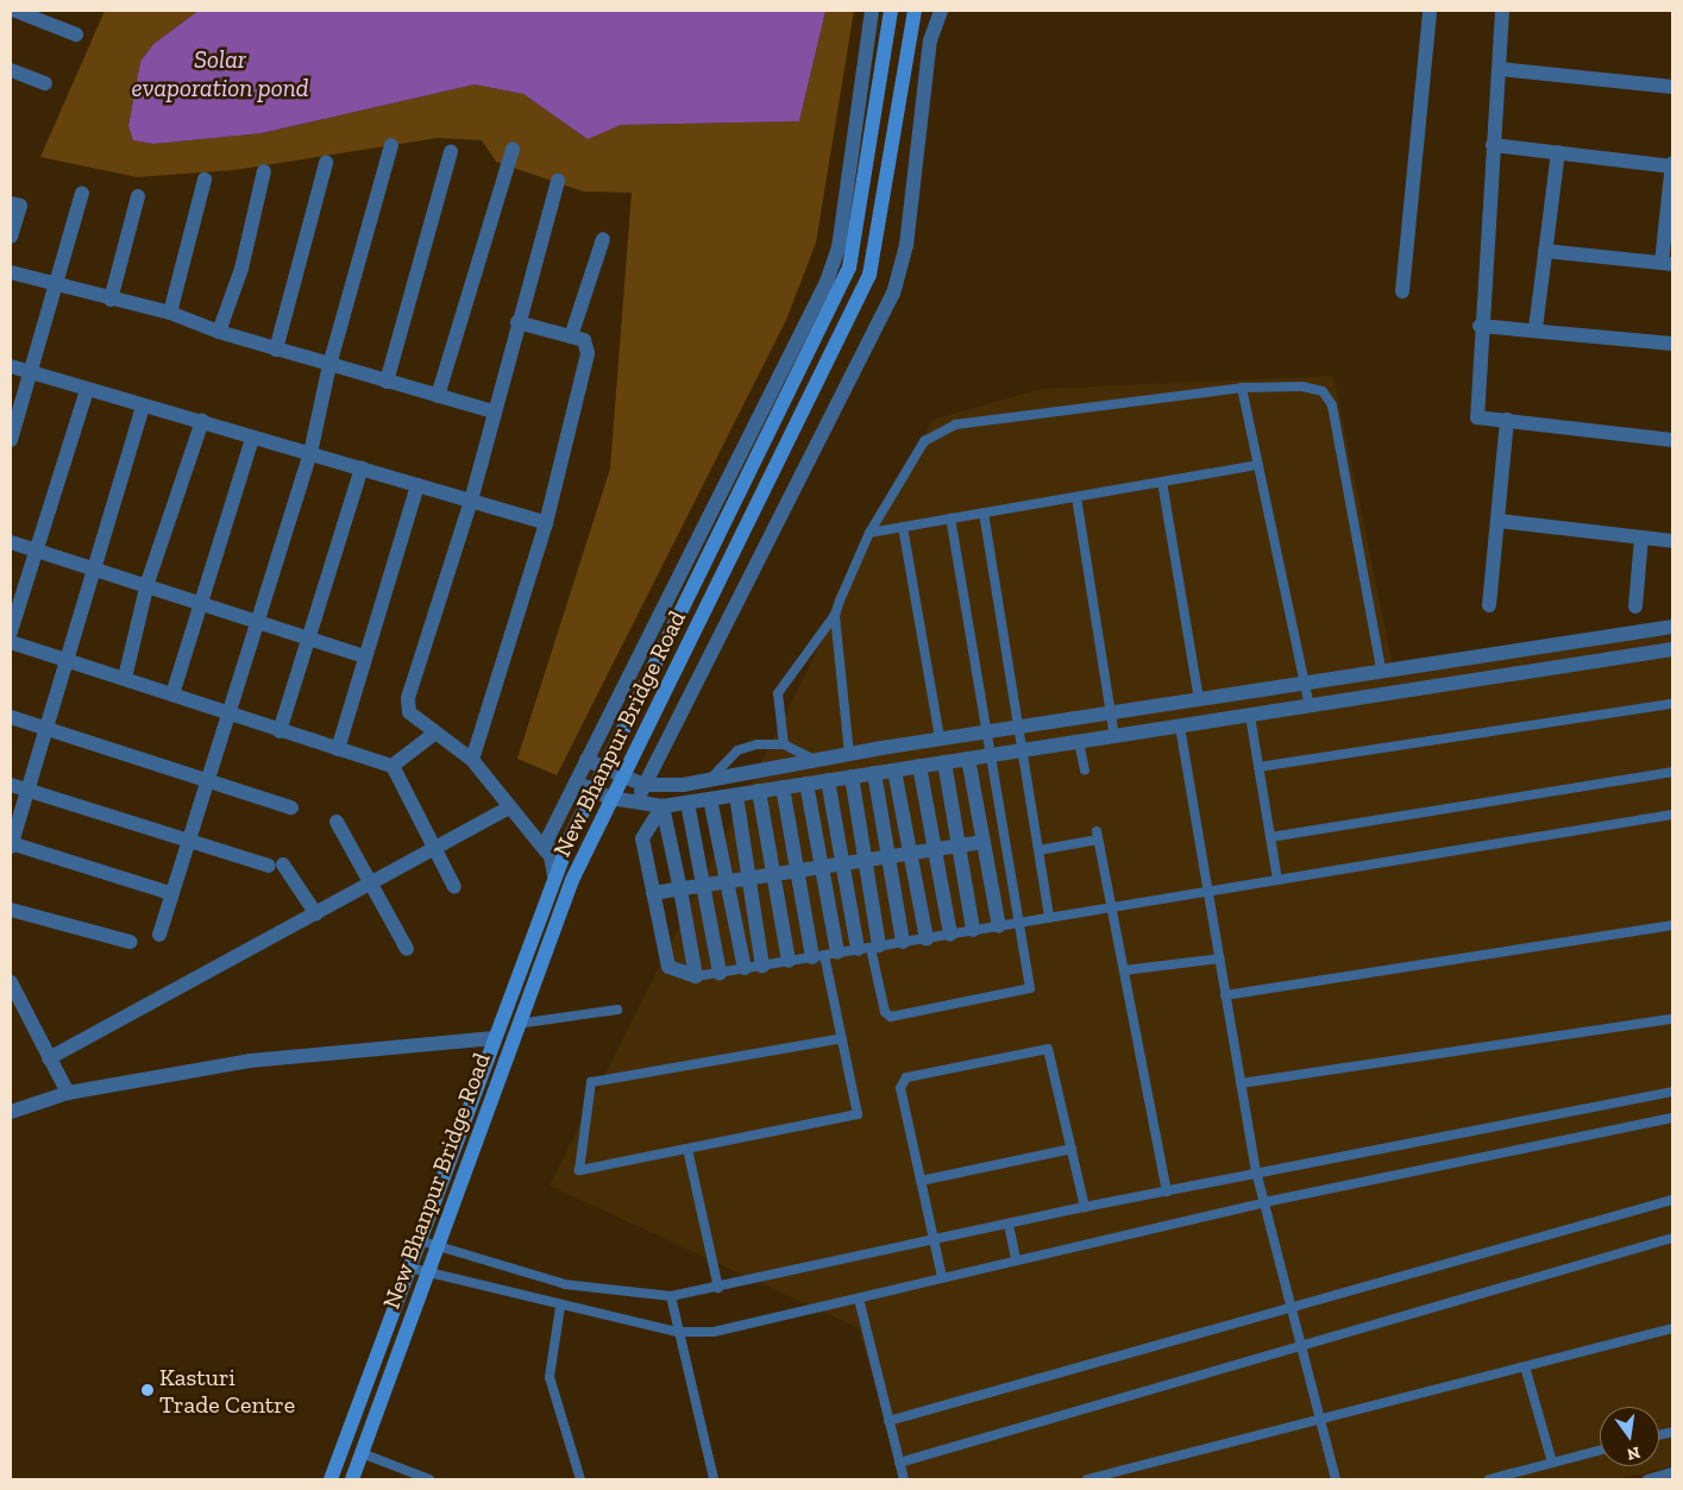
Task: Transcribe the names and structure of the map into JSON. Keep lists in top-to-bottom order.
{
  "streets": {
    "street": ["New Bhanpur Bridge Road"]
  },
  "water": ["Solar evaporation pond"],
  "places": ["Kasturi Trade Centre"],
  "north": "bottom"
}
